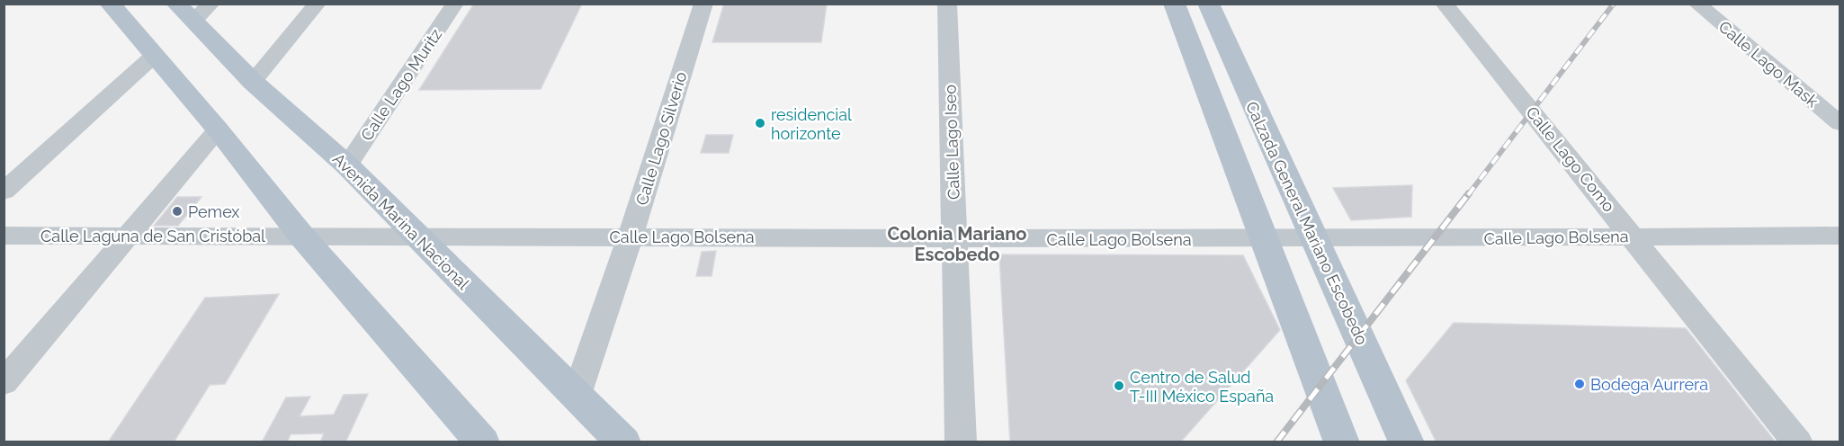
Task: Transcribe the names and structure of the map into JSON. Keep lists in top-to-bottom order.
{
  "streets": {
    "main road": ["Avenida Marina Nacional", "Calzada General Mariano Escobedo"],
    "street": [
      "Calle Lago Mask",
      "Calle Lago Muritz",
      "Calle Lago Silverio",
      "Calle Lago Iseo",
      "Calle Lago Como",
      "Calle Laguna de San Cristóbal",
      "Calle Lago Bolsena"
    ]
  },
  "crossings": [
    ["Calle Lago Muritz", "Avenida Marina Nacional"],
    ["Calle Lago Silverio", "Avenida Marina Nacional"],
    ["Calle Lago Silverio", "Calle Lago Bolsena"],
    ["Calle Lago Iseo", "Calle Lago Bolsena"],
    ["Calle Lago Como", "Calle Lago Bolsena"],
    ["Avenida Marina Nacional", "Calle Lago Bolsena"],
    ["Calzada General Mariano Escobedo", "Calle Lago Bolsena"],
    ["Calle Laguna de San Cristóbal", "Calle Lago Bolsena"]
  ],
  "districts": ["Colonia Mariano Escobedo"],
  "places": [
    "residencial horizonte",
    "Pemex",
    "Bodega Aurrera",
    "Centro de Salud T-III México España"
  ]
}
